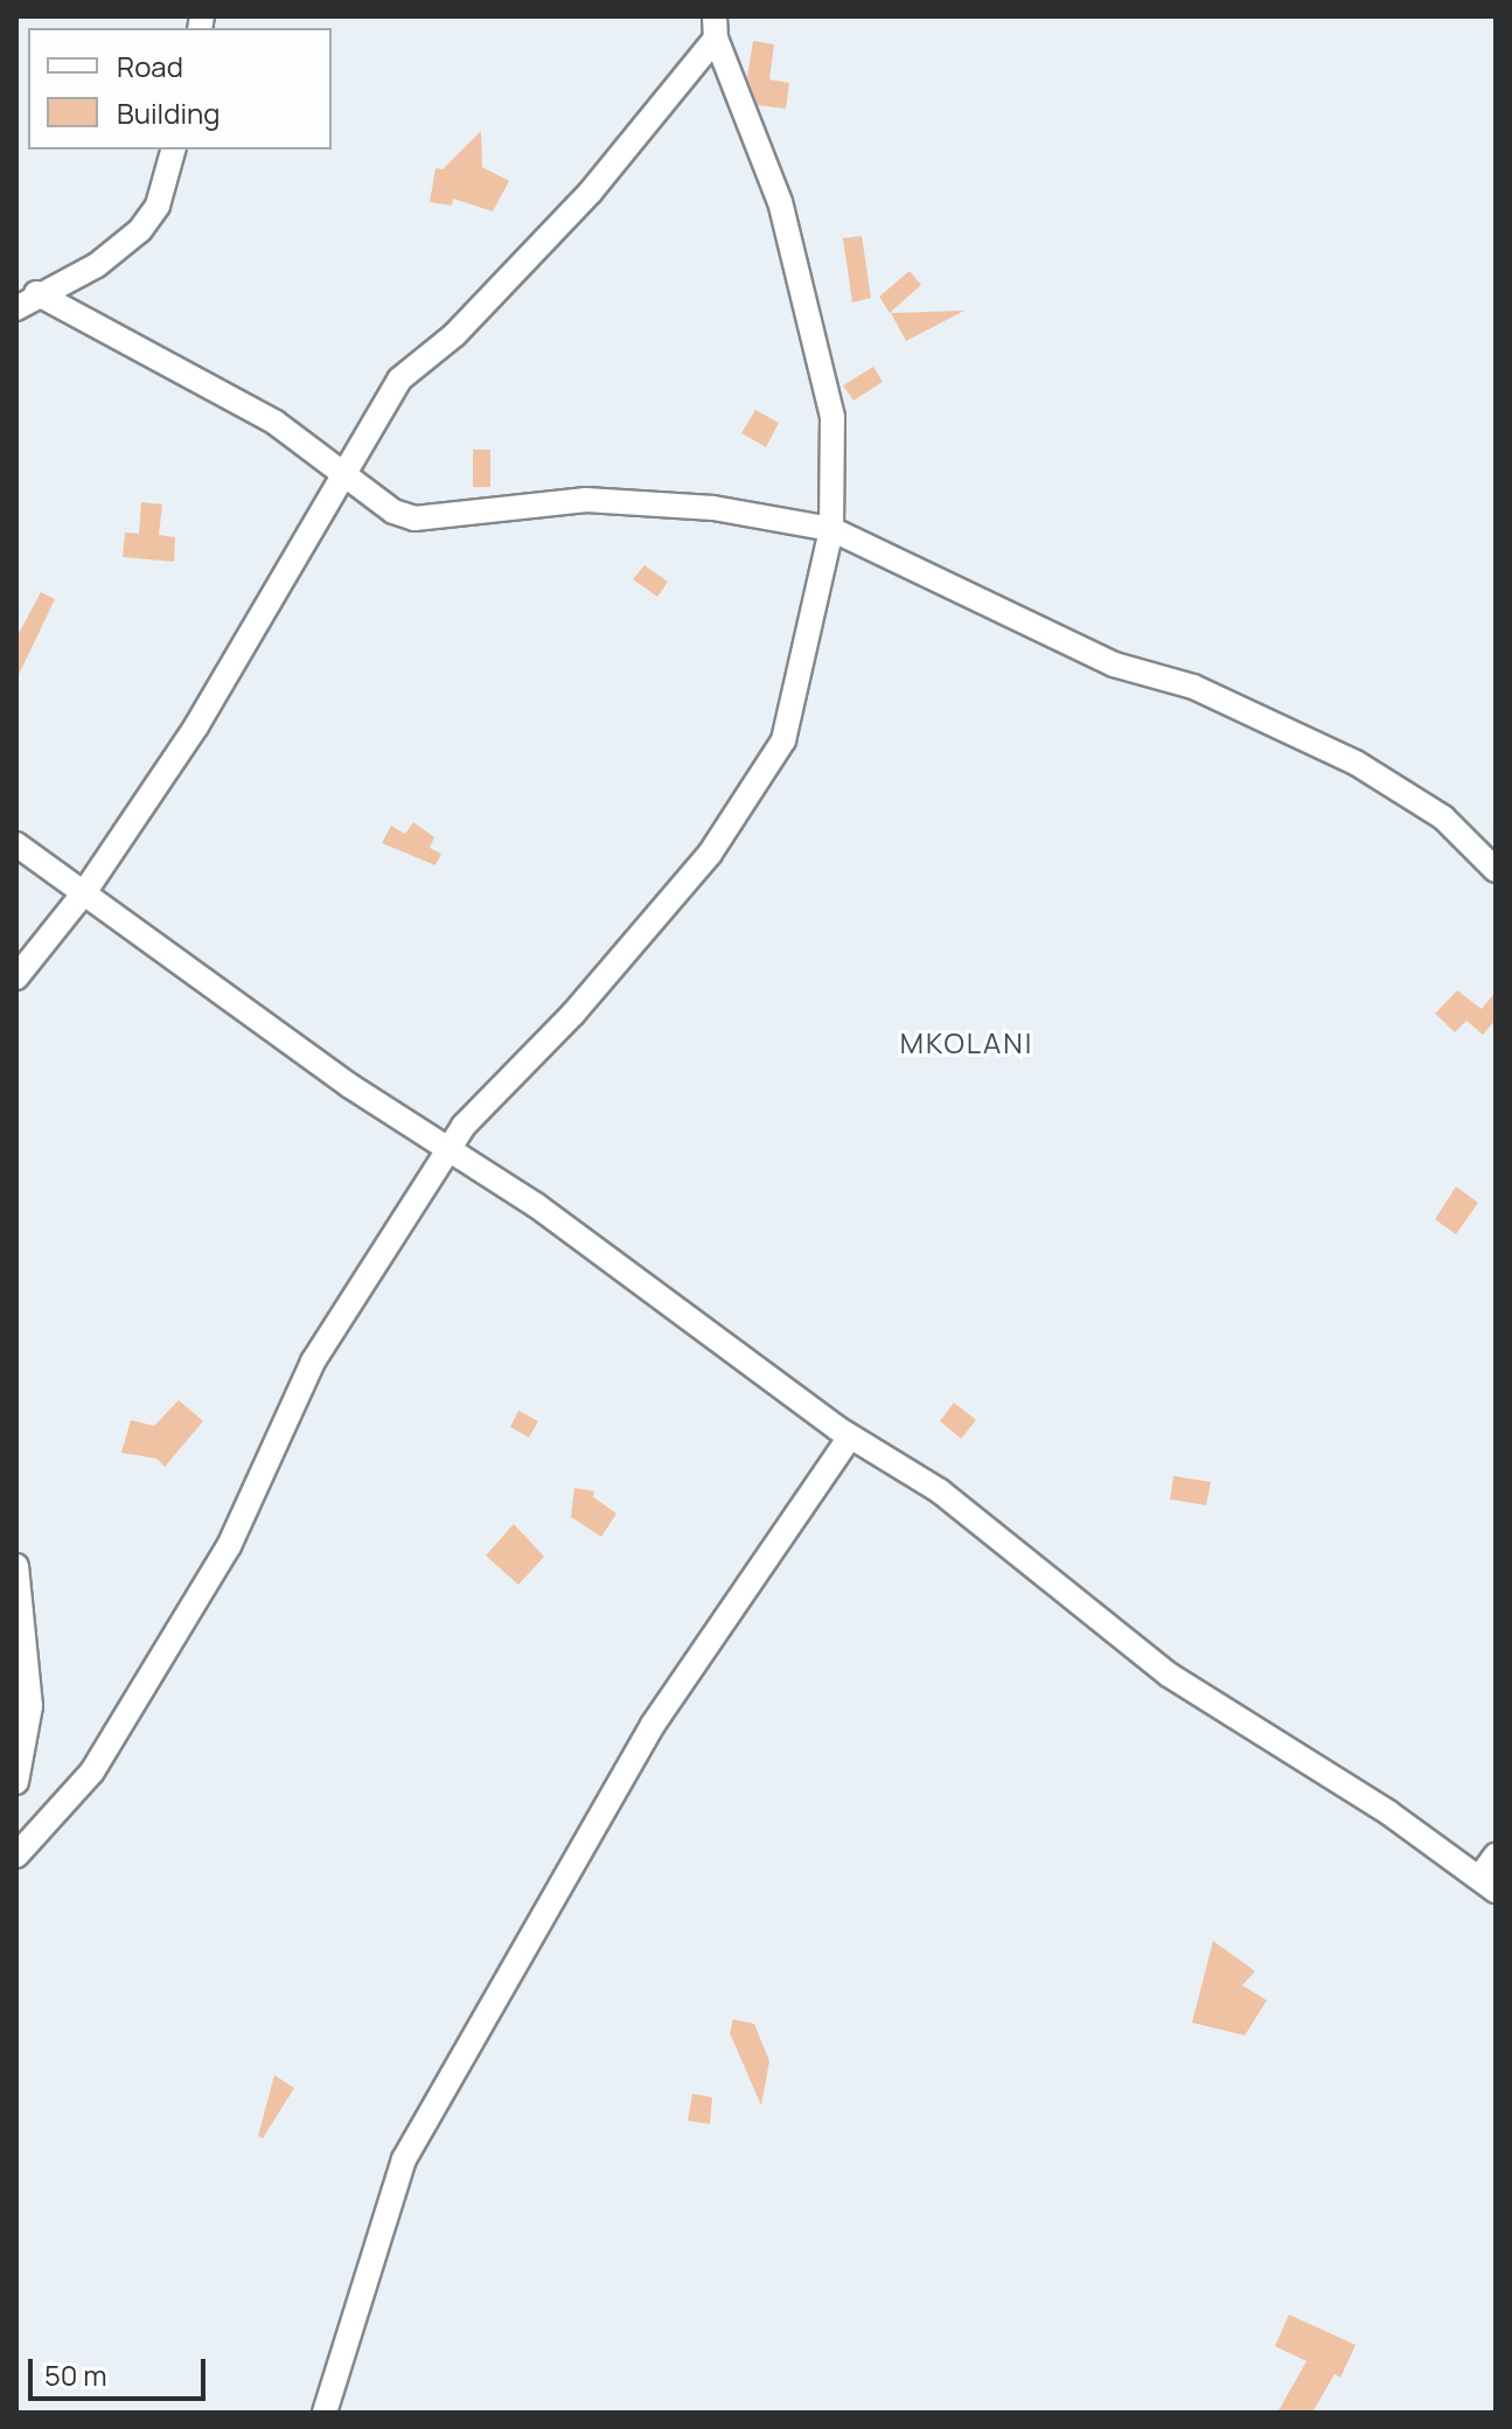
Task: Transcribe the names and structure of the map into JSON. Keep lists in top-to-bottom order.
{
  "districts": ["MKOLANI"],
  "legend": ["Road", "Building"],
  "scale_bar": "50 m"
}
